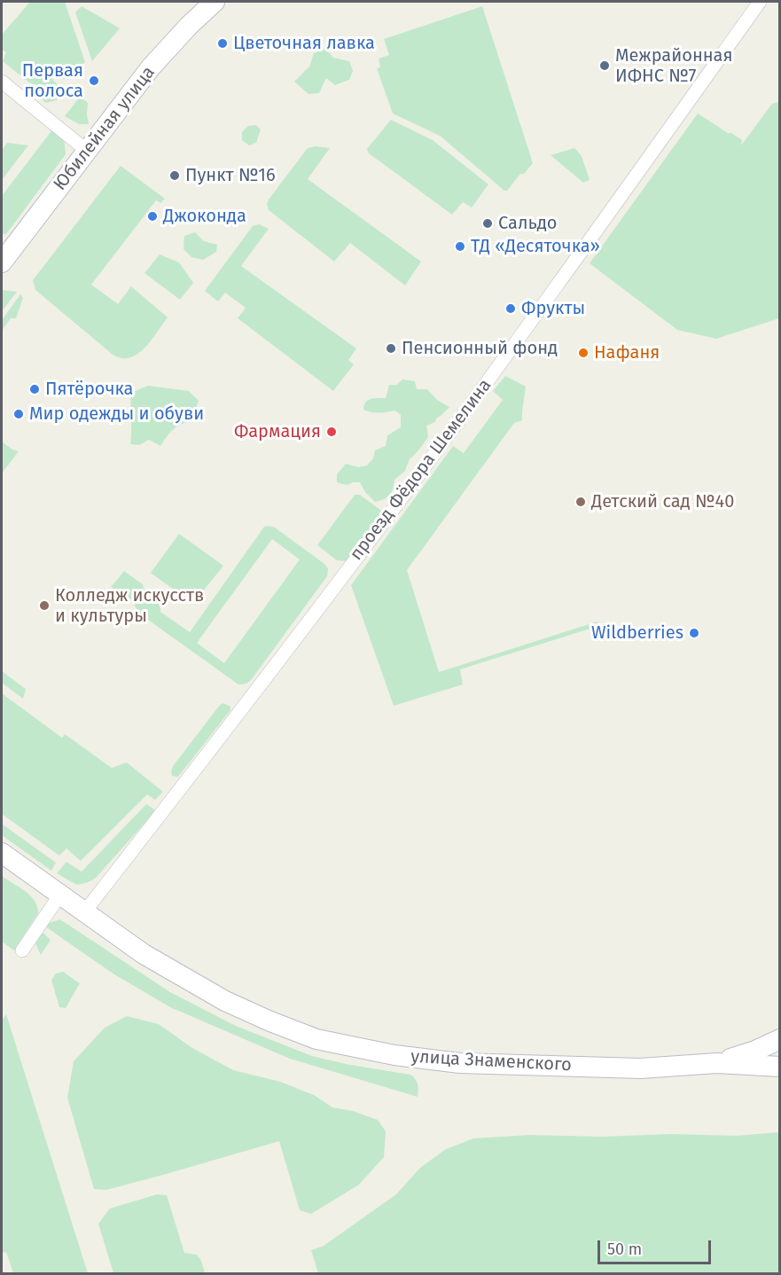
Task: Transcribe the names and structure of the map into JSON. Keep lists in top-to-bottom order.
{
  "streets": {
    "main road": ["Юбилейная улица", "улица Знаменского"],
    "street": ["проезд Фёдора Шемелина"]
  },
  "crossings": [
    ["проезд Фёдора Шемелина", "улица Знаменского"]
  ],
  "places": [
    "Цветочная лавка",
    "Межрайонная ИФНС №7",
    "Первая полоса",
    "Пункт №16",
    "Джоконда",
    "Сальдо",
    "ТД «Десяточка»",
    "Фрукты",
    "Пенсионный фонд",
    "Нафаня",
    "Пятёрочка",
    "Мир одежды и обуви",
    "Фармация",
    "Детский сад №40",
    "Колледж искусств и культуры",
    "Wildberries"
  ],
  "scale_bar": "50 m"
}
